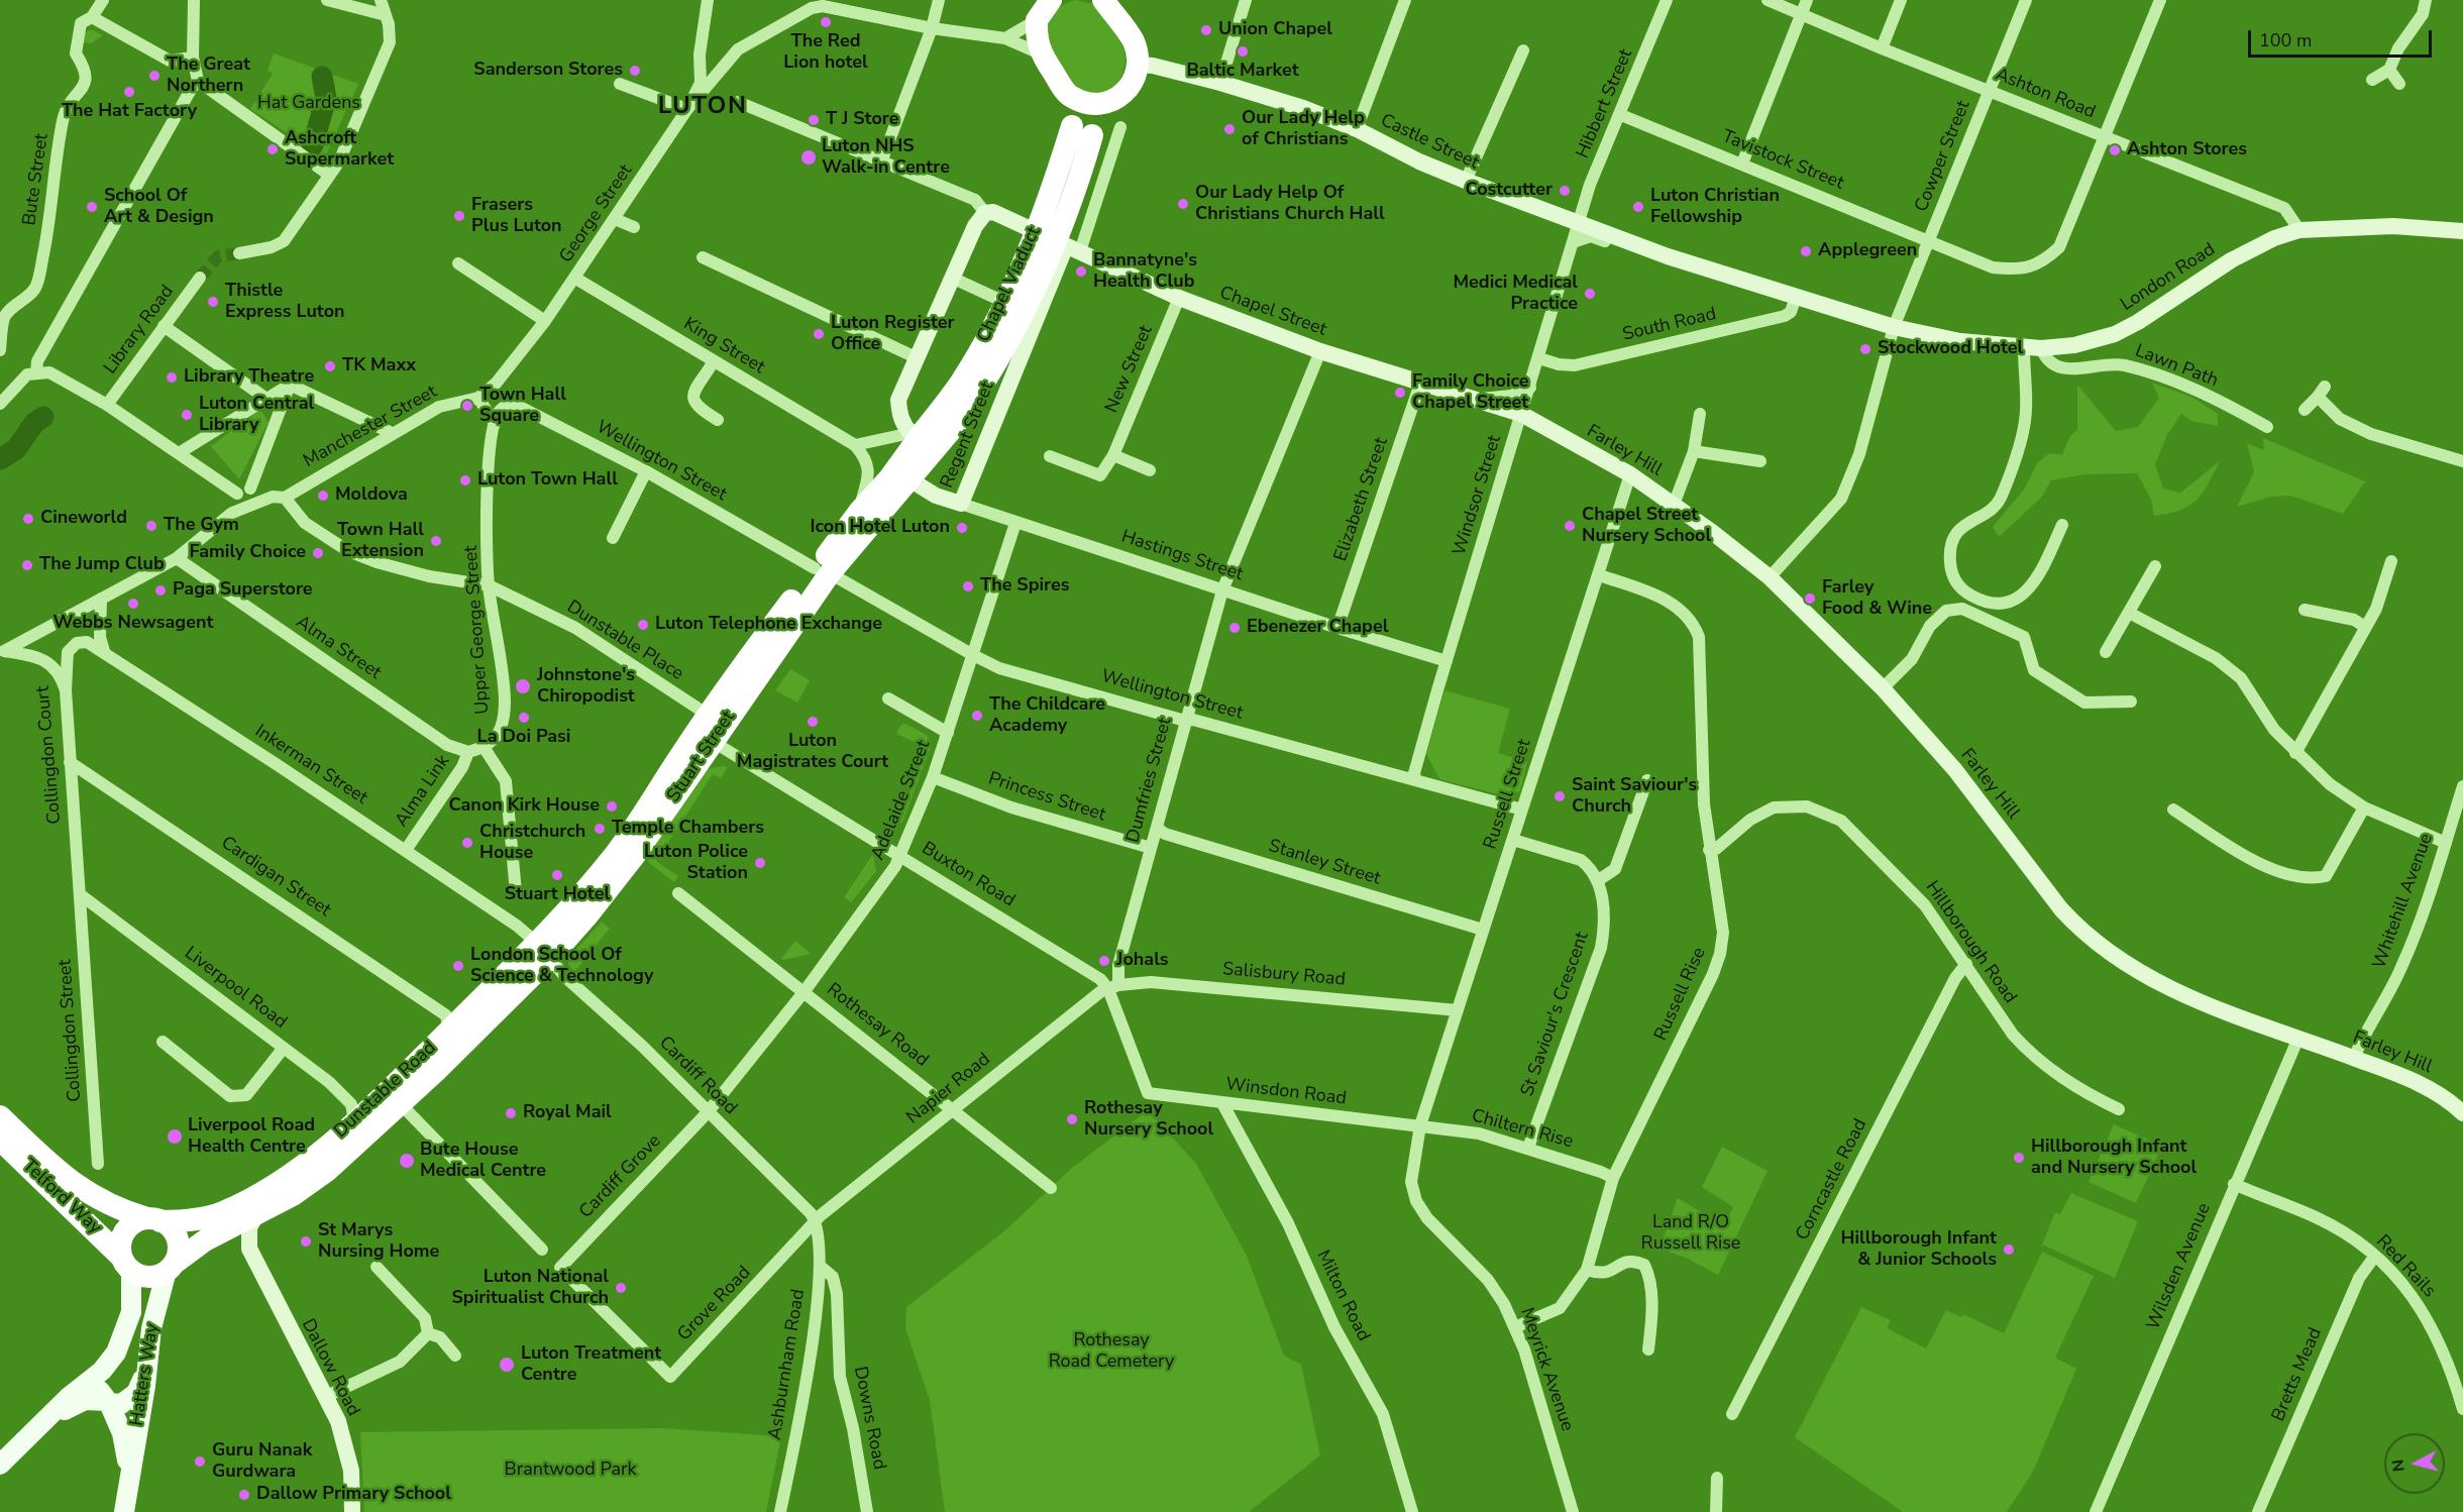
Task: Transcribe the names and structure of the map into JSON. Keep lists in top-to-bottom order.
{
  "streets": {
    "highway": [
      "Chapel Viaduct",
      "Stuart Street",
      "Dunstable Road",
      "Telford Way"
    ],
    "main road": [
      "Castle Street",
      "London Road",
      "Chapel Street",
      "Regent Street",
      "Farley Hill",
      "Hastings Street",
      "Dallow Road",
      "Hatters Way"
    ],
    "street": [
      "Ashton Road",
      "Hibbert Street",
      "Cowper Street",
      "Tavistock Street",
      "Bute Street",
      "George Street",
      "South Road",
      "Library Road",
      "King Street",
      "Lawn Path",
      "New Street",
      "Manchester Street",
      "Wellington Street",
      "Windsor Street",
      "Elizabeth Street",
      "Upper George Street",
      "Dunstable Place",
      "Alma Street",
      "Collingdon Court",
      "Inkerman Street",
      "Dumfries Street",
      "Alma Link",
      "Russell Street",
      "Princess Street",
      "Adelaide Street",
      "Stanley Street",
      "Buxton Road",
      "Cardigan Street",
      "Whitehill Avenue",
      "Hillborough Road",
      "Salisbury Road",
      "Liverpool Road",
      "Russell Rise",
      "St Saviour's Crescent",
      "Rothesay Road",
      "Collingdon Street",
      "Cardiff Road",
      "Napier Road",
      "Winsdon Road",
      "Chiltern Rise",
      "Cardiff Grove",
      "Corncastle Road",
      "Wilsden Avenue",
      "Red Rails",
      "Milton Road",
      "Grove Road",
      "Ashburnham Road",
      "Meyrick Avenue",
      "Bretts Mead",
      "Downs Road"
    ]
  },
  "crossings": [
    ["Ashton Road", "Cowper Street"],
    ["Ashton Road", "Tavistock Street"],
    ["Ashton Road", "London Road"],
    ["Hibbert Street", "Castle Street"],
    ["Hibbert Street", "Tavistock Street"],
    ["Hibbert Street", "Windsor Street"],
    ["Castle Street", "Cowper Street"],
    ["Castle Street", "London Road"],
    ["Castle Street", "South Road"],
    ["Castle Street", "Windsor Street"],
    ["Cowper Street", "Tavistock Street"],
    ["Cowper Street", "London Road"],
    ["Cowper Street", "Farley Hill"],
    ["George Street", "King Street"],
    ["George Street", "Manchester Street"],
    ["London Road", "Lawn Path"],
    ["Chapel Viaduct", "Stuart Street"],
    ["Chapel Street", "New Street"],
    ["Chapel Street", "Regent Street"],
    ["Chapel Street", "Farley Hill"],
    ["Chapel Street", "Windsor Street"],
    ["Chapel Street", "Elizabeth Street"],
    ["Chapel Street", "Dumfries Street"],
    ["South Road", "Windsor Street"],
    ["Manchester Street", "Dunstable Place"],
    ["Manchester Street", "Alma Street"],
    ["Manchester Street", "Collingdon Court"],
    ["Regent Street", "Hastings Street"],
    ["Farley Hill", "Windsor Street"],
    ["Farley Hill", "Russell Street"],
    ["Farley Hill", "Whitehill Avenue"],
    ["Farley Hill", "Wilsden Avenue"],
    ["Wellington Street", "Windsor Street"],
    ["Wellington Street", "Upper George Street"],
    ["Wellington Street", "Stuart Street"],
    ["Wellington Street", "Dumfries Street"],
    ["Wellington Street", "Russell Street"],
    ["Wellington Street", "Adelaide Street"],
    ["Windsor Street", "Hastings Street"],
    ["Elizabeth Street", "Hastings Street"],
    ["Hastings Street", "Stuart Street"],
    ["Hastings Street", "Dumfries Street"],
    ["Hastings Street", "Adelaide Street"],
    ["Upper George Street", "Dunstable Place"],
    ["Dunstable Place", "Stuart Street"],
    ["Alma Street", "Alma Link"],
    ["Collingdon Court", "Cardigan Street"],
    ["Collingdon Court", "Liverpool Road"],
    ["Collingdon Court", "Collingdon Street"],
    ["Stuart Street", "Inkerman Street"],
    ["Stuart Street", "Buxton Road"],
    ["Stuart Street", "Cardigan Street"],
    ["Stuart Street", "Cardiff Road"],
    ["Stuart Street", "Dunstable Road"],
    ["Inkerman Street", "Alma Link"],
    ["Inkerman Street", "Cardiff Road"],
    ["Dumfries Street", "Princess Street"],
    ["Dumfries Street", "Stanley Street"],
    ["Dumfries Street", "Buxton Road"],
    ["Dumfries Street", "Salisbury Road"],
    ["Dumfries Street", "Napier Road"],
    ["Dumfries Street", "Winsdon Road"],
    ["Russell Street", "Stanley Street"],
    ["Russell Street", "Salisbury Road"],
    ["Russell Street", "Russell Rise"],
    ["Russell Street", "St Saviour's Crescent"],
    ["Russell Street", "Winsdon Road"],
    ["Russell Street", "Chiltern Rise"],
    ["Russell Street", "Meyrick Avenue"],
    ["Princess Street", "Adelaide Street"],
    ["Adelaide Street", "Buxton Road"],
    ["Adelaide Street", "Rothesay Road"],
    ["Adelaide Street", "Cardiff Road"],
    ["Adelaide Street", "Cardiff Grove"],
    ["Buxton Road", "Salisbury Road"],
    ["Buxton Road", "Napier Road"],
    ["Buxton Road", "Winsdon Road"],
    ["Cardigan Street", "Dunstable Road"],
    ["Hillborough Road", "Russell Rise"],
    ["Hillborough Road", "Corncastle Road"],
    ["Salisbury Road", "Napier Road"],
    ["Salisbury Road", "Winsdon Road"],
    ["Liverpool Road", "Collingdon Street"],
    ["Liverpool Road", "Dunstable Road"],
    ["Russell Rise", "Chiltern Rise"],
    ["Russell Rise", "Meyrick Avenue"],
    ["St Saviour's Crescent", "Chiltern Rise"],
    ["Rothesay Road", "Napier Road"],
    ["Cardiff Road", "Napier Road"],
    ["Cardiff Road", "Cardiff Grove"],
    ["Cardiff Road", "Grove Road"],
    ["Cardiff Road", "Ashburnham Road"],
    ["Napier Road", "Winsdon Road"],
    ["Napier Road", "Grove Road"],
    ["Napier Road", "Ashburnham Road"],
    ["Dunstable Road", "Telford Way"],
    ["Dunstable Road", "Hatters Way"],
    ["Winsdon Road", "Chiltern Rise"],
    ["Winsdon Road", "Milton Road"],
    ["Winsdon Road", "Meyrick Avenue"],
    ["Chiltern Rise", "Meyrick Avenue"],
    ["Cardiff Grove", "Grove Road"],
    ["Telford Way", "Hatters Way"],
    ["Wilsden Avenue", "Red Rails"],
    ["Red Rails", "Bretts Mead"],
    ["Grove Road", "Ashburnham Road"],
    ["Ashburnham Road", "Downs Road"]
  ],
  "districts": ["LUTON"],
  "parks": [
    "Hat Gardens",
    "Land R/O Russell Rise",
    "Rothesay Road Cemetery",
    "Brantwood Park"
  ],
  "places": [
    "The Red Lion hotel",
    "Union Chapel",
    "Baltic Market",
    "Sanderson Stores",
    "The Great Northern",
    "The Hat Factory",
    "T J Store",
    "Our Lady Help of Christians",
    "Ashcroft Supermarket",
    "Ashton Stores",
    "Luton NHS Walk-in Centre",
    "Costcutter",
    "Our Lady Help Of Christians Church Hall",
    "School Of Art & Design",
    "Luton Christian Fellowship",
    "Frasers Plus Luton",
    "Applegreen",
    "Bannatyne's Health Club",
    "Medici Medical Practice",
    "Thistle Express Luton",
    "Luton Register Office",
    "Stockwood Hotel",
    "TK Maxx",
    "Library Theatre",
    "Family Choice Chapel Street",
    "Town Hall Square",
    "Luton Central Library",
    "Luton Town Hall",
    "Moldova",
    "Cineworld",
    "The Gym",
    "Chapel Street Nursery School",
    "Icon Hotel Luton",
    "Town Hall Extension",
    "Family Choice",
    "The Jump Club",
    "The Spires",
    "Paga Superstore",
    "Farley Food & Wine",
    "Webbs Newsagent",
    "Luton Telephone Exchange",
    "Ebenezer Chapel",
    "Johnstone's Chiropodist",
    "The Childcare Academy",
    "La Doi Pasi",
    "Luton Magistrates Court",
    "Saint Saviour's Church",
    "Canon Kirk House",
    "Temple Chambers",
    "Christchurch House",
    "Luton Police Station",
    "Stuart Hotel",
    "Johals",
    "London School Of Science & Technology",
    "Royal Mail",
    "Rothesay Nursery School",
    "Liverpool Road Health Centre",
    "Hillborough Infant and Nursery School",
    "Bute House Medical Centre",
    "St Marys Nursing Home",
    "Hillborough Infant & Junior Schools",
    "Luton National Spiritualist Church",
    "Luton Treatment Centre",
    "Guru Nanak Gurdwara",
    "Dallow Primary School"
  ],
  "scale_bar": "100 m",
  "north": "left"
}
